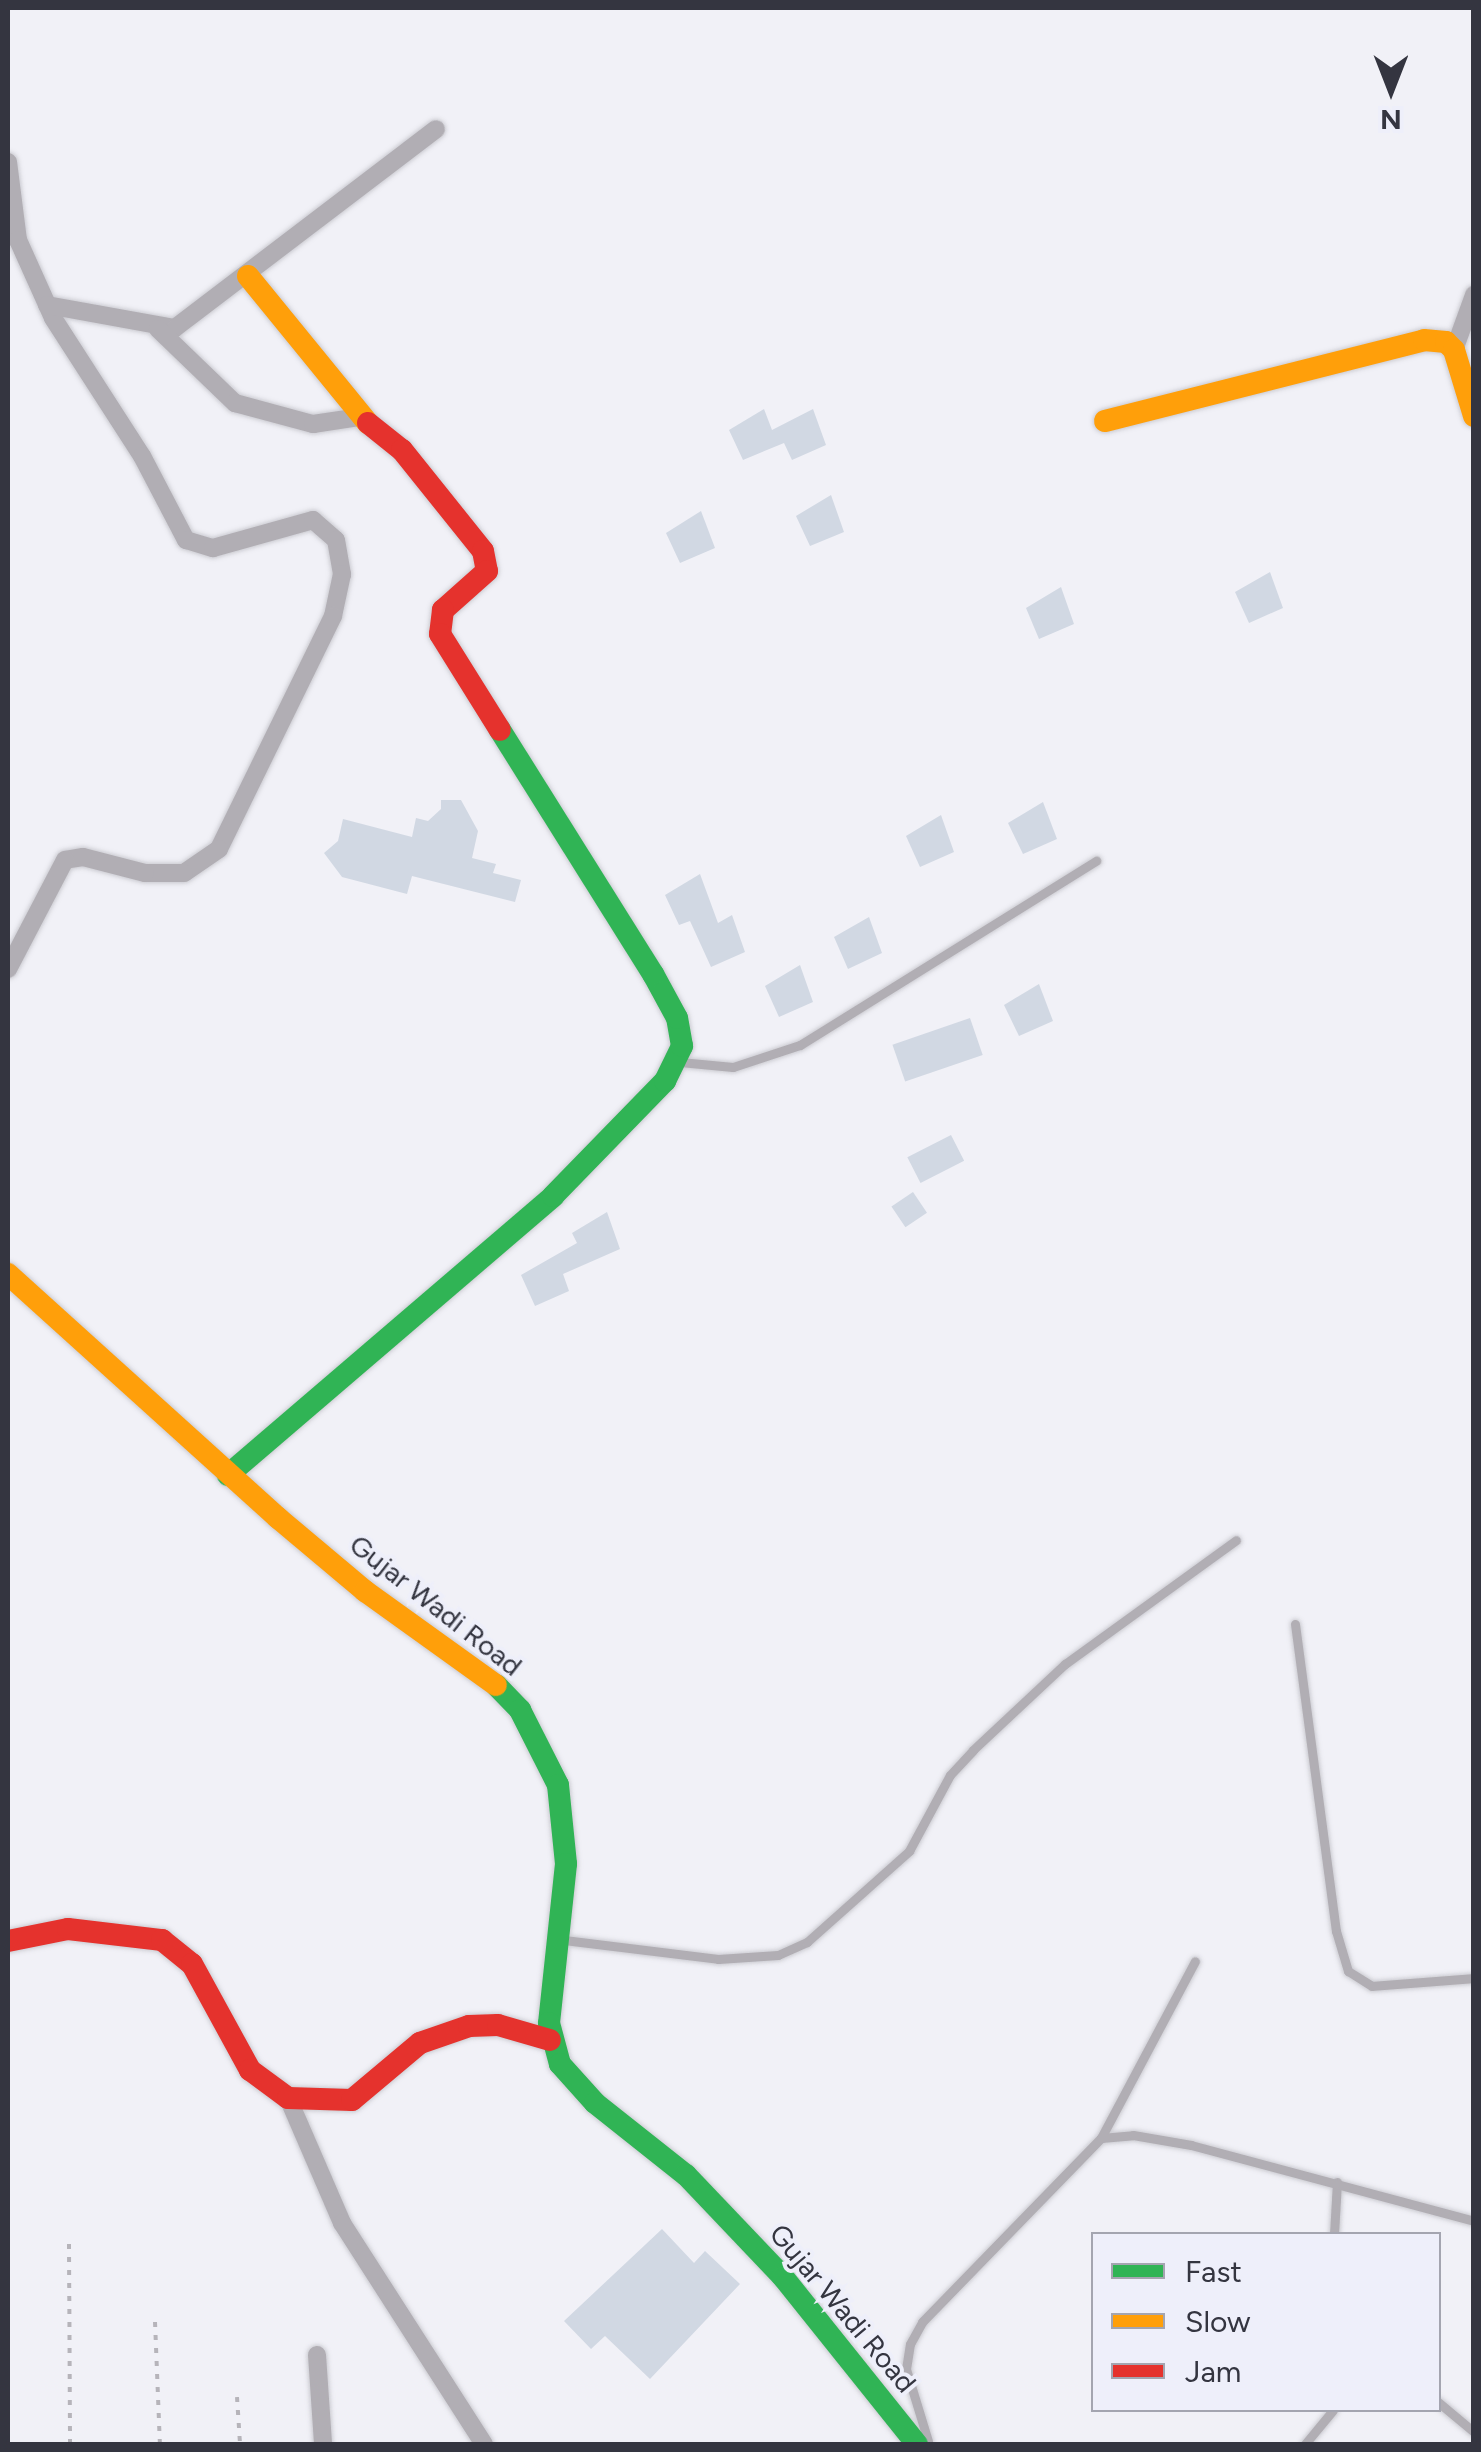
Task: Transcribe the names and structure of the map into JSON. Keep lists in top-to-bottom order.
{
  "streets": {
    "street": ["Gujar Wadi Road"]
  },
  "legend": ["Fast", "Slow", "Jam"],
  "north": "bottom"
}
